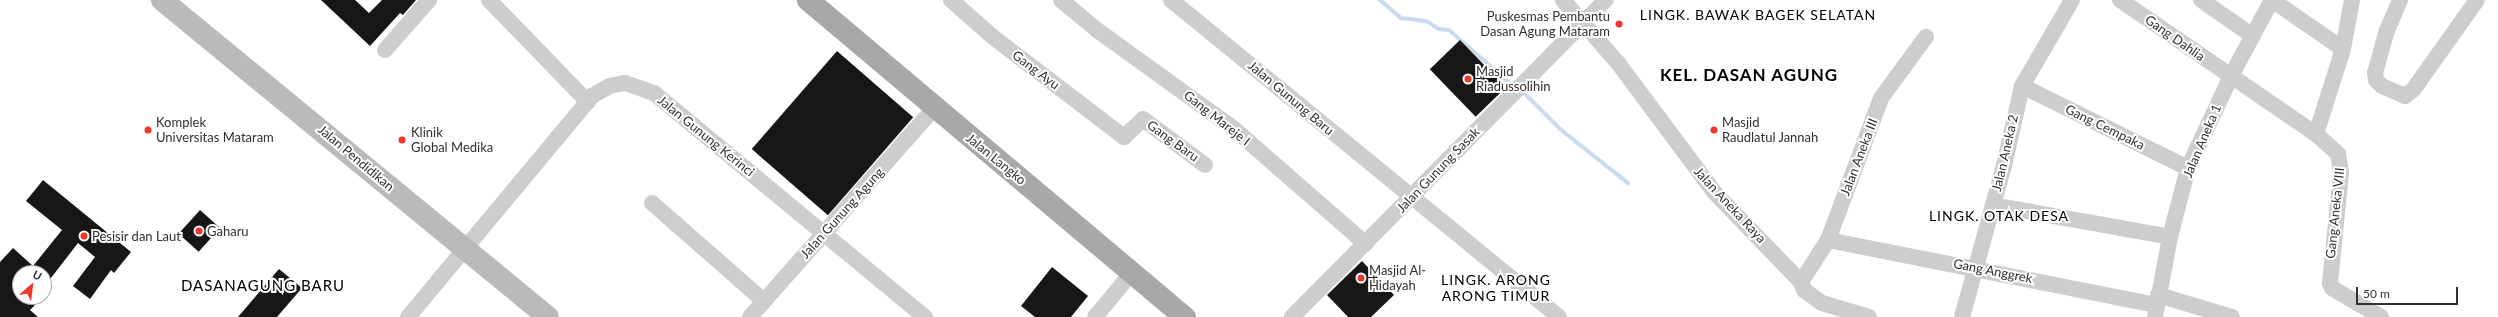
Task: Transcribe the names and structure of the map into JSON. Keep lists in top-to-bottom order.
{
  "streets": {
    "main road": ["Jalan Pendidikan", "Jalan Langko"],
    "street": [
      "Gang Dahlia",
      "Gang Ayu",
      "Jalan Gunung Baru",
      "Gang Mareje I",
      "Gang Cempaka",
      "Jalan Gunung Kerinci",
      "Gang Baru",
      "Jalan Aneka 1",
      "Jalan Aneka 2",
      "Jalan Aneka III",
      "Jalan Gunung Sasak",
      "Jalan Aneka Raya",
      "Jalan Gunung Agung",
      "Gang Aneka VIII",
      "Gang Anggrek"
    ]
  },
  "crossings": [
    ["Gang Dahlia", "Jalan Aneka 1"],
    ["Gang Dahlia", "Gang Aneka VIII"],
    ["Gang Ayu", "Gang Baru"],
    ["Jalan Gunung Baru", "Jalan Gunung Sasak"],
    ["Gang Mareje I", "Jalan Gunung Sasak"],
    ["Gang Cempaka", "Jalan Aneka 1"],
    ["Gang Cempaka", "Jalan Aneka 2"],
    ["Jalan Gunung Kerinci", "Jalan Pendidikan"],
    ["Jalan Gunung Kerinci", "Jalan Gunung Agung"],
    ["Jalan Aneka 1", "Gang Anggrek"],
    ["Jalan Aneka 2", "Gang Anggrek"],
    ["Jalan Aneka III", "Jalan Aneka Raya"],
    ["Jalan Aneka III", "Gang Anggrek"],
    ["Jalan Langko", "Jalan Gunung Agung"],
    ["Jalan Gunung Sasak", "Jalan Aneka Raya"]
  ],
  "districts": [
    "LINGK. BAWAK BAGEK SELATAN",
    "KEL. DASAN AGUNG",
    "LINGK. OTAK DESA",
    "LINGK. ARONG ARONG TIMUR",
    "DASANAGUNG BARU"
  ],
  "places": [
    "Puskesmas Pembantu Dasan Agung Mataram",
    "Masjid Riadussolihin",
    "Komplek Universitas Mataram",
    "Masjid Raudlatul Jannah",
    "Klinik Global Medika",
    "Gaharu",
    "Pesisir dan Laut",
    "Masjid Al- Hidayah"
  ],
  "scale_bar": "50 m",
  "north": "top right"
}
